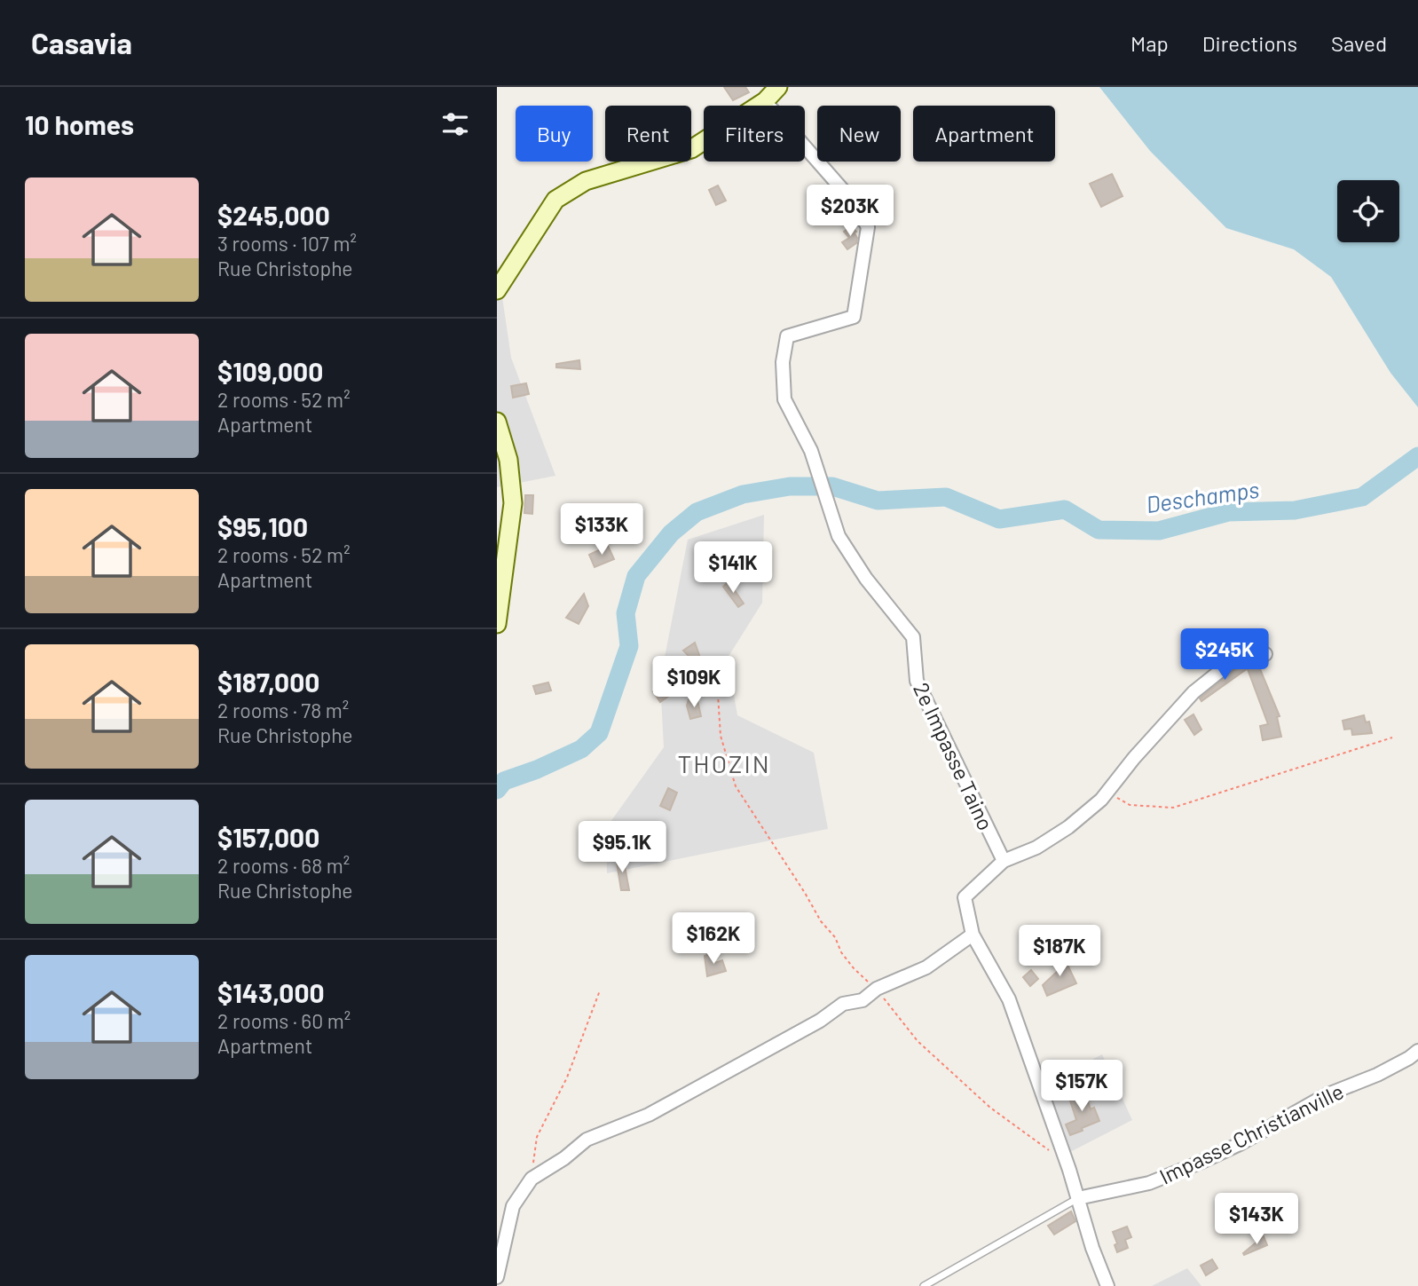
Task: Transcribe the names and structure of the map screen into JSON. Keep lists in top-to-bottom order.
{
  "streets": {
    "street": ["2e Impasse Taino", "Impasse Christianville"]
  },
  "districts": ["THOZIN"],
  "water": ["Deschamps"],
  "page": {
    "header": "Casavia",
    "nav": ["Map", "Directions", "Saved"],
    "heading": "10 homes",
    "chip": [
      "Buy",
      "Rent",
      "Filters",
      "New",
      "Apartment"
    ],
    "list": [
      {
        "name": "$245,000",
        "note": "3 rooms · 107 m² · Rue Christophe"
      },
      {
        "name": "$109,000",
        "note": "2 rooms · 52 m² · Apartment"
      },
      {
        "name": "$95,100",
        "note": "2 rooms · 52 m² · Apartment"
      },
      {
        "name": "$187,000",
        "note": "2 rooms · 78 m² · Rue Christophe"
      },
      {
        "name": "$157,000",
        "note": "2 rooms · 68 m² · Rue Christophe"
      },
      {
        "name": "$143,000",
        "note": "2 rooms · 60 m² · Apartment"
      }
    ],
    "price": [
      "$203K",
      "$133K",
      "$141K",
      "$245K",
      "$109K",
      "$95.1K",
      "$162K",
      "$187K",
      "$157K",
      "$143K"
    ]
  }
}
